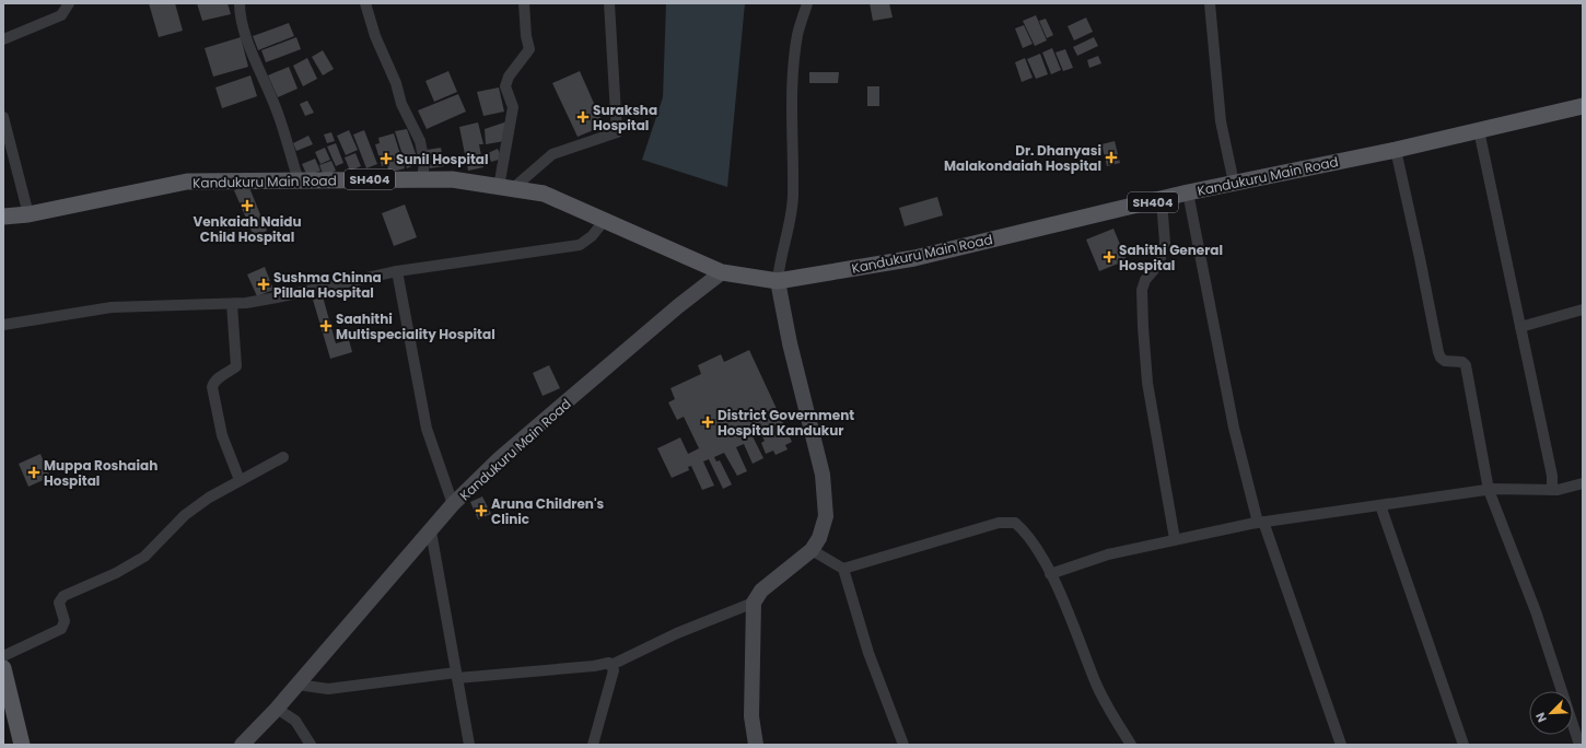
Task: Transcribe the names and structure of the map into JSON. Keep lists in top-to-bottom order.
{
  "streets": {
    "main road": ["Kandukuru Main Road", "SH404"]
  },
  "places": {
    "health": [
      "Suraksha Hospital",
      "Dr. Dhanyasi Malakondaiah Hospital",
      "Sunil Hospital",
      "Venkaiah Naidu Child Hospital",
      "Sahithi General Hospital",
      "Sushma Chinna Pillala Hospital",
      "Saahithi Multispeciality Hospital",
      "District Government Hospital Kandukur",
      "Muppa Roshaiah Hospital",
      "Aruna Children's Clinic"
    ]
  },
  "north": "bottom left"
}
